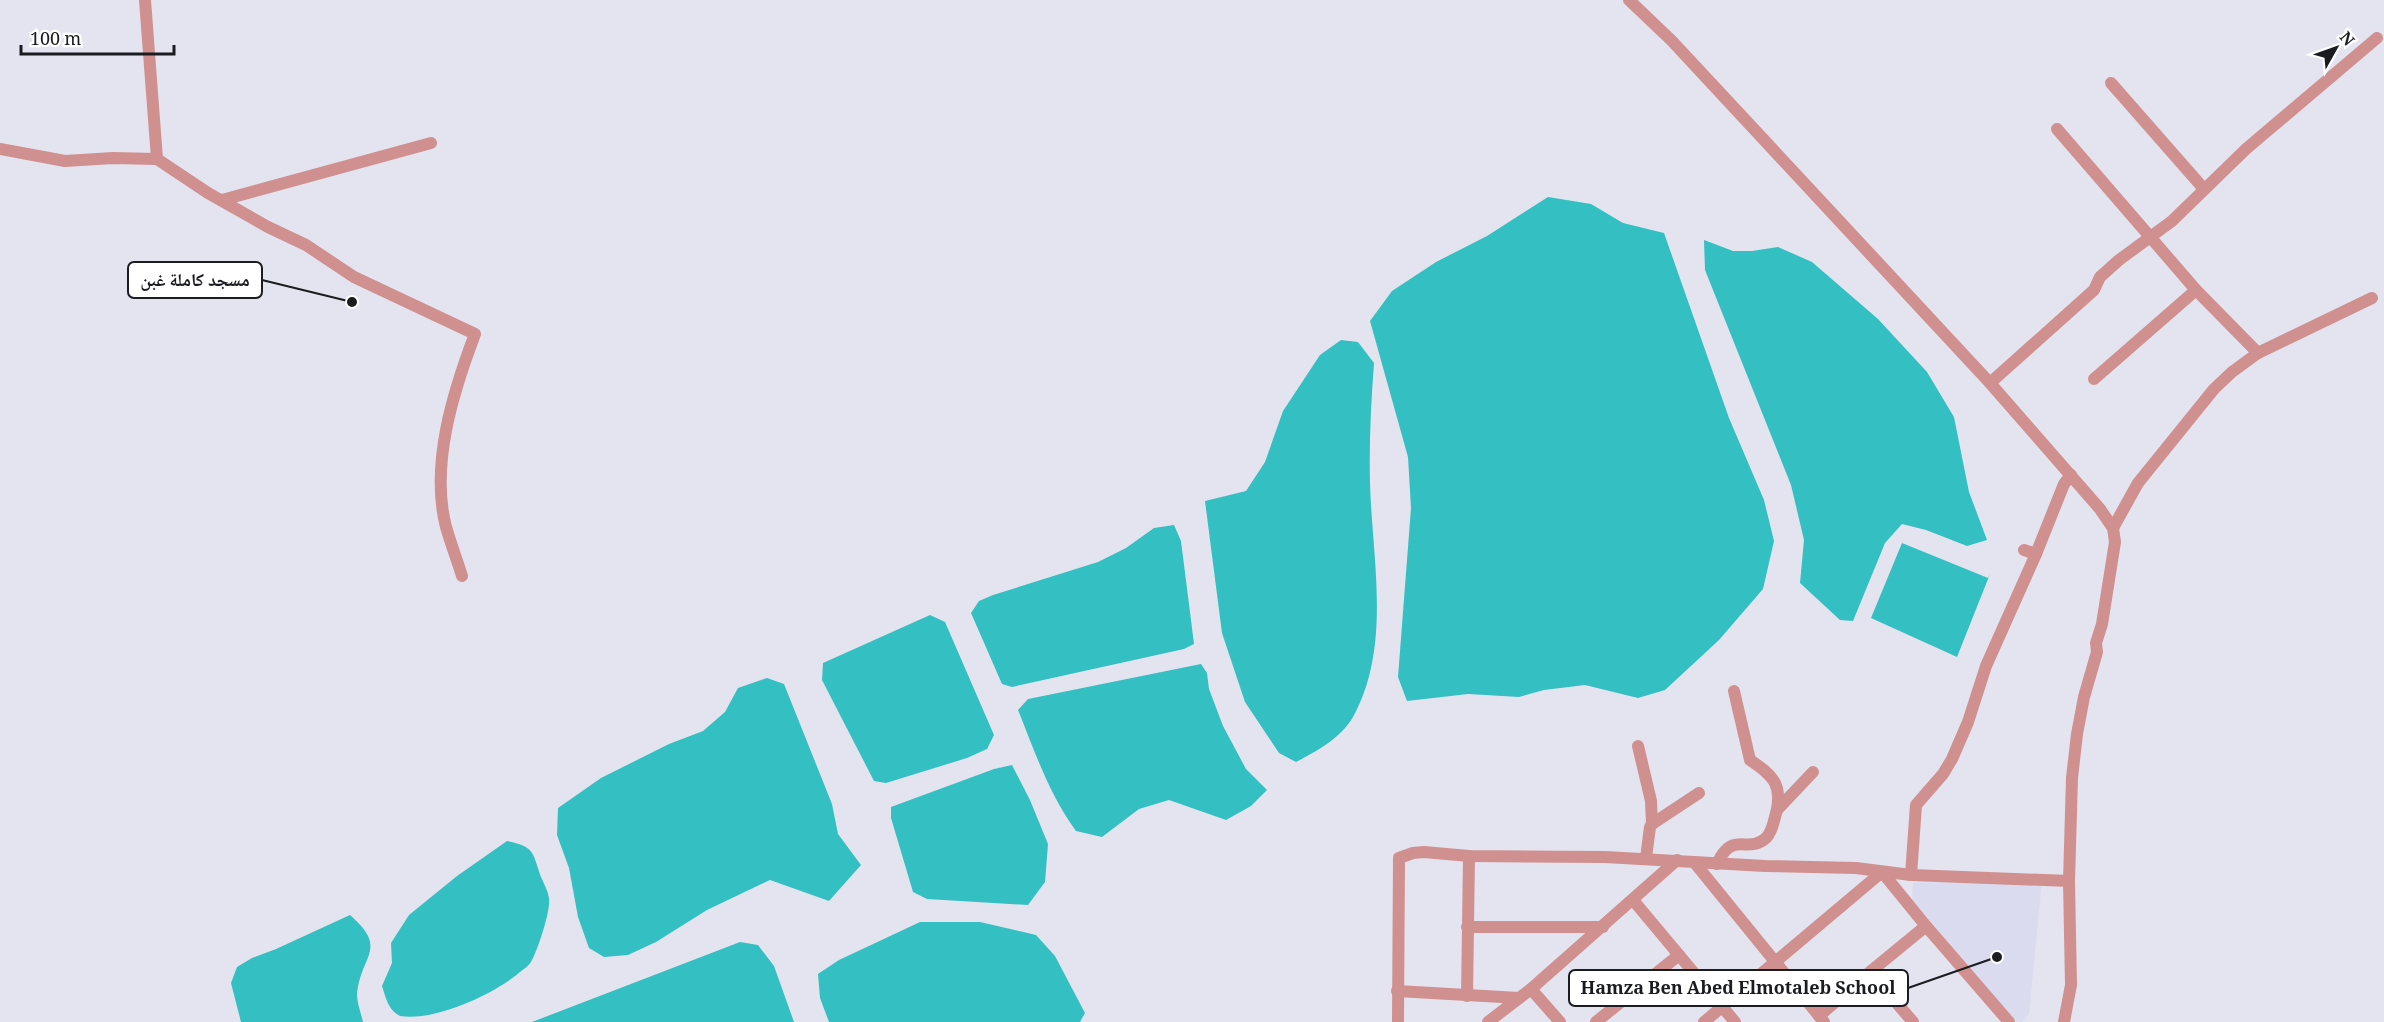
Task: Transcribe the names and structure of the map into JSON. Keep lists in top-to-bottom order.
{
  "places": ["مسجد كاملة غبن", "Hamza Ben Abed Elmotaleb School"],
  "scale_bar": "100 m",
  "north": "top right"
}
